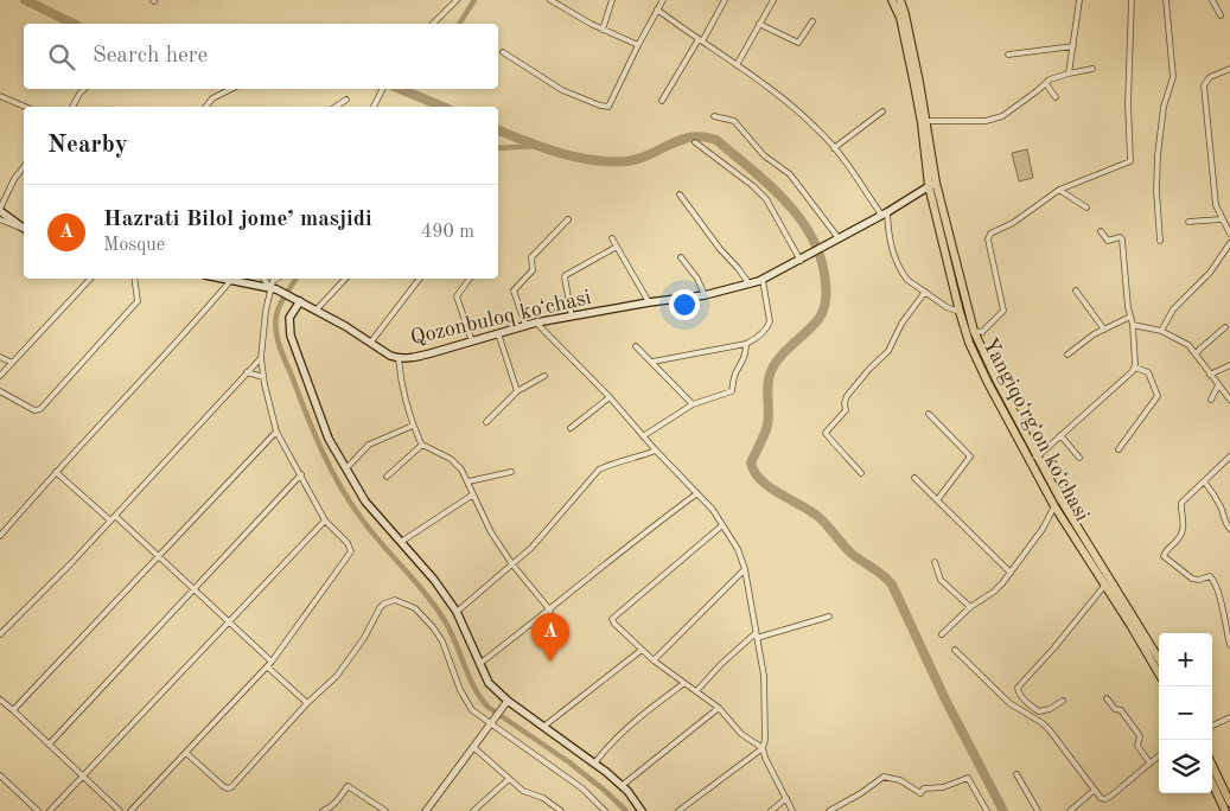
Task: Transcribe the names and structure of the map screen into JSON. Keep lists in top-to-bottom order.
{
  "streets": {
    "main road": ["Qozonbuloq koʻchasi", "Yangiqoʻrgʻon koʻchasi"]
  },
  "crossings": [
    ["Qozonbuloq koʻchasi", "Yangiqoʻrgʻon koʻchasi"]
  ],
  "page": {
    "search": "Search here",
    "heading": "Nearby",
    "list": [
      {
        "mark": "A",
        "name": "Hazrati Bilol jome’ masjidi",
        "note": "Mosque",
        "value": "490 m"
      }
    ],
    "pins": "A",
    "map_buttons": ["+", "−"]
  }
}
